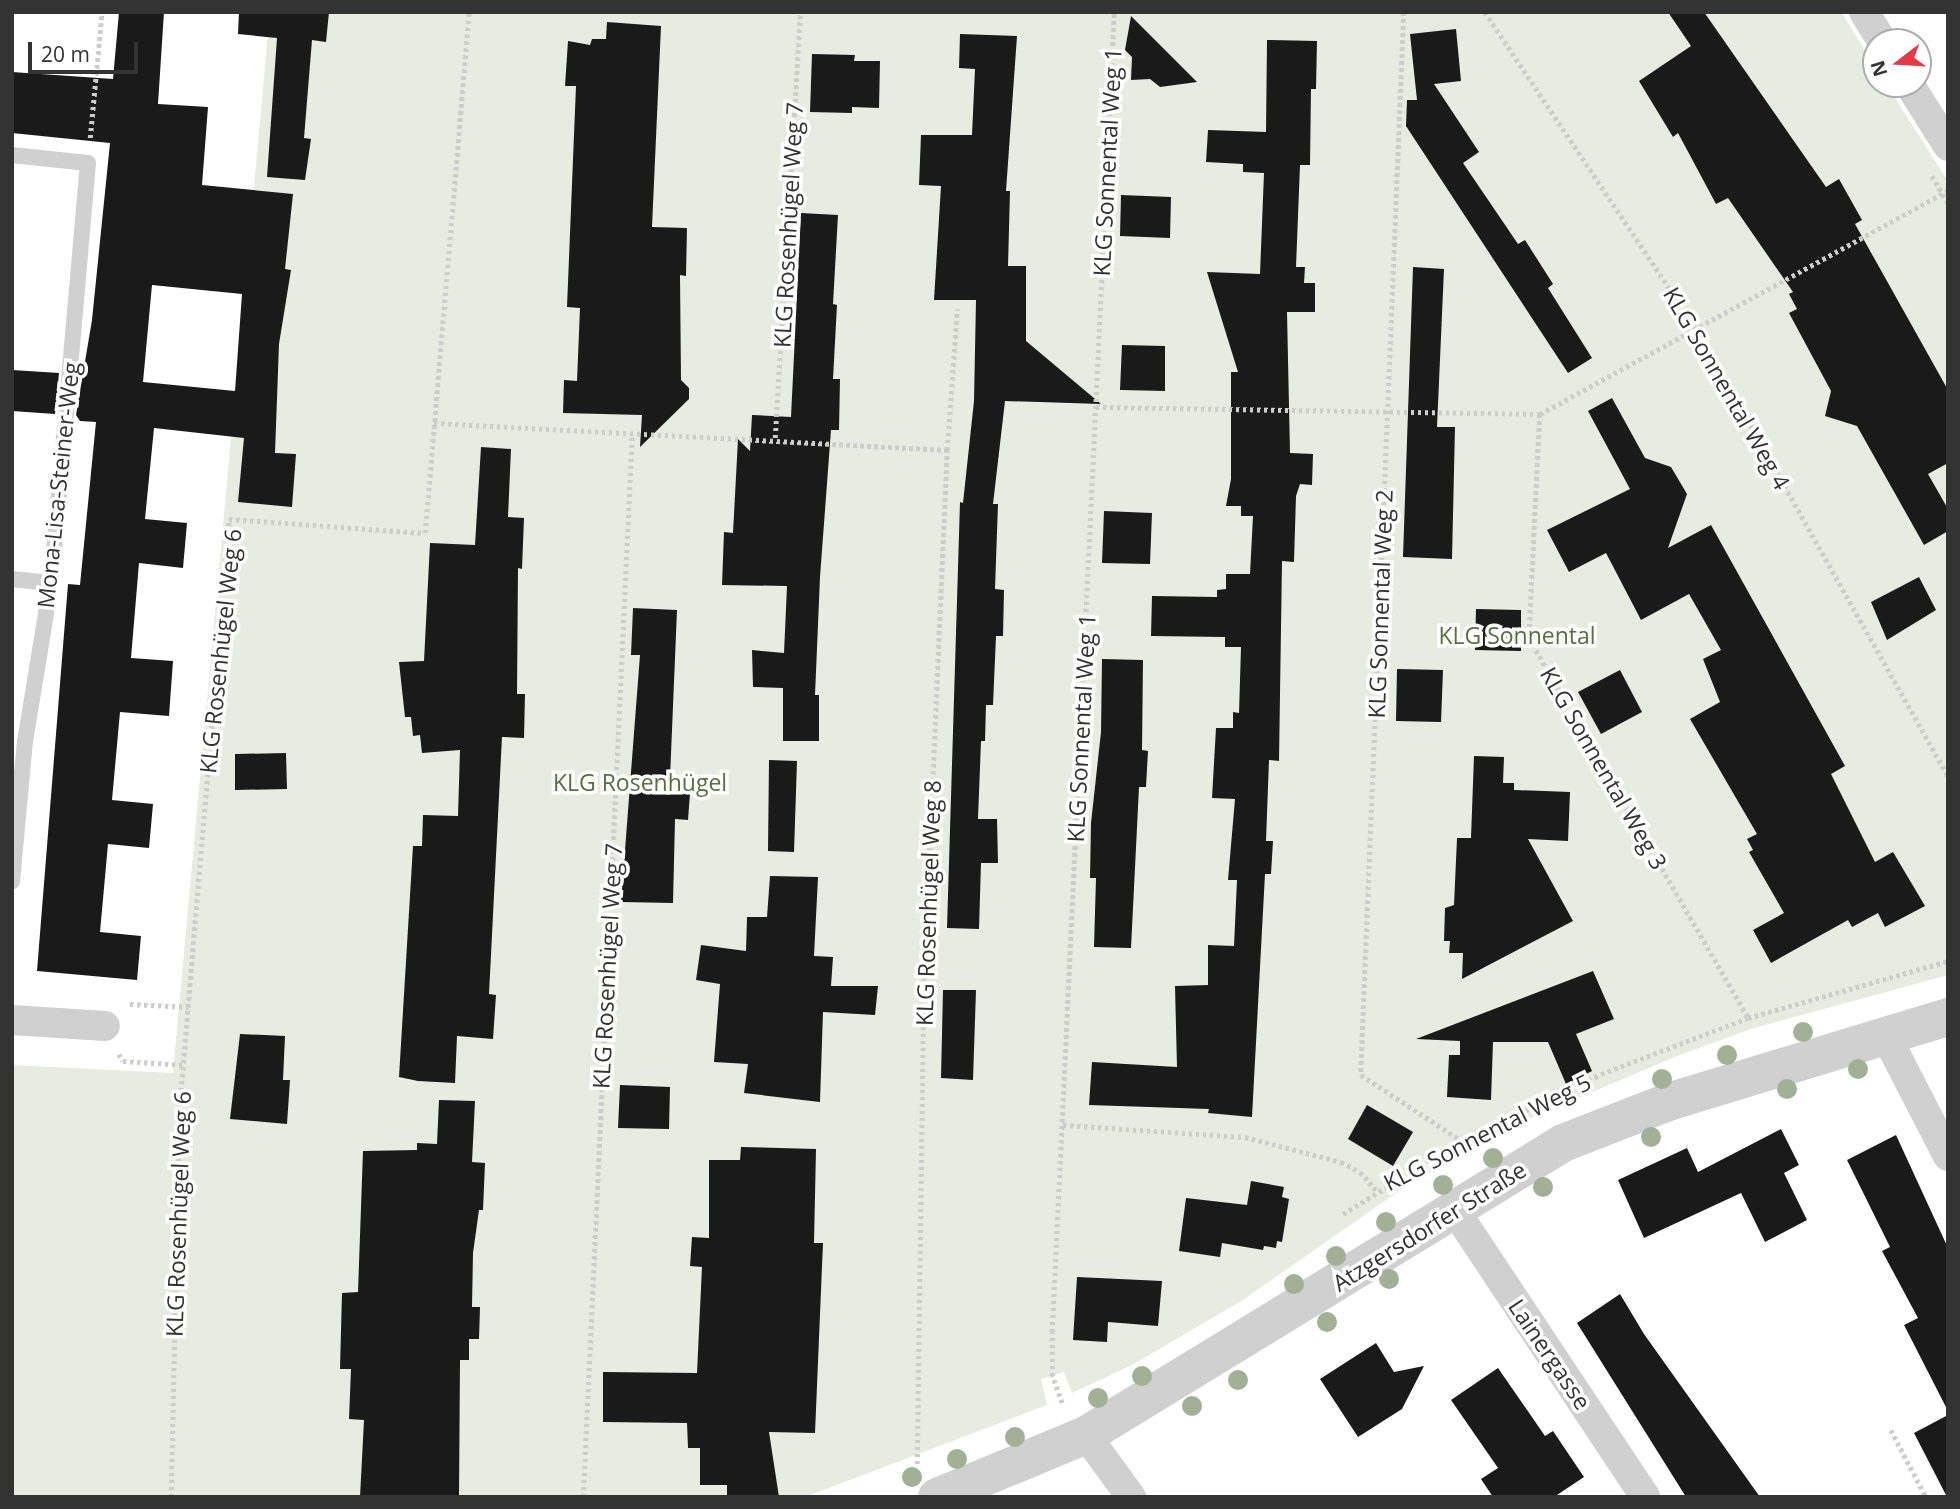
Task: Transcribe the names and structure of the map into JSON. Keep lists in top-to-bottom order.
{
  "streets": {
    "street": ["Atzgersdorfer Straße", "Lainergasse"],
    "lane": ["Mona-Lisa-Steiner-Weg"],
    "path": [
      "KLG Sonnental Weg 1",
      "KLG Rosenhügel Weg 7",
      "KLG Sonnental Weg 4",
      "KLG Sonnental Weg 2",
      "KLG Rosenhügel Weg 6",
      "KLG Sonnental Weg 3",
      "KLG Rosenhügel Weg 8",
      "KLG Sonnental Weg 5"
    ]
  },
  "crossings": [
    ["KLG Sonnental Weg 1", "KLG Sonnental Weg 5"],
    ["KLG Sonnental Weg 1", "Atzgersdorfer Straße"],
    ["KLG Sonnental Weg 2", "KLG Sonnental Weg 5"],
    ["KLG Sonnental Weg 3", "KLG Sonnental Weg 5"],
    ["KLG Rosenhügel Weg 8", "Atzgersdorfer Straße"],
    ["Atzgersdorfer Straße", "Lainergasse"]
  ],
  "parks": ["KLG Sonnental", "KLG Rosenhügel"],
  "scale_bar": "20 m",
  "north": "left"
}
